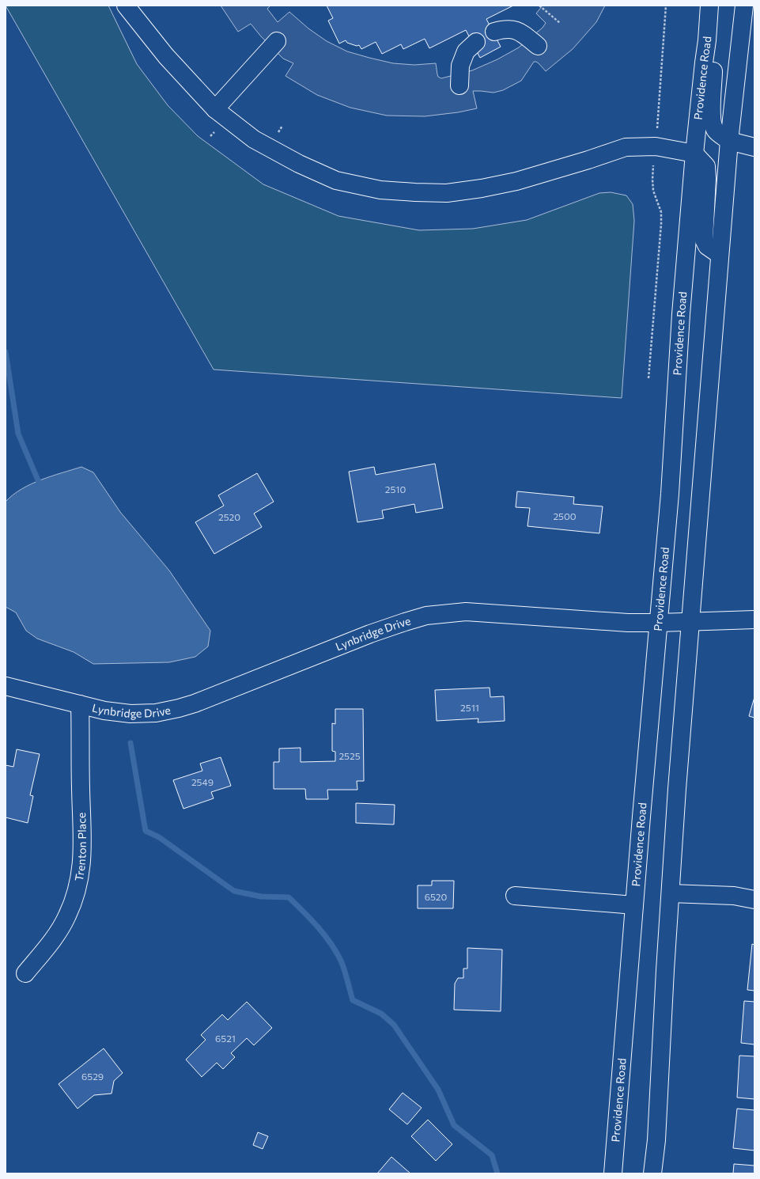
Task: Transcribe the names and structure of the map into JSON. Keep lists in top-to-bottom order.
{
  "streets": {
    "main road": ["Providence Road", "Lynbridge Drive", "Trenton Place"]
  },
  "crossings": [
    ["Providence Road", "Lynbridge Drive"],
    ["Lynbridge Drive", "Trenton Place"]
  ],
  "house_numbers": [
    "2510",
    "2500",
    "2520",
    "2511",
    "2525",
    "2549",
    "6520",
    "6521",
    "6529"
  ]
}
